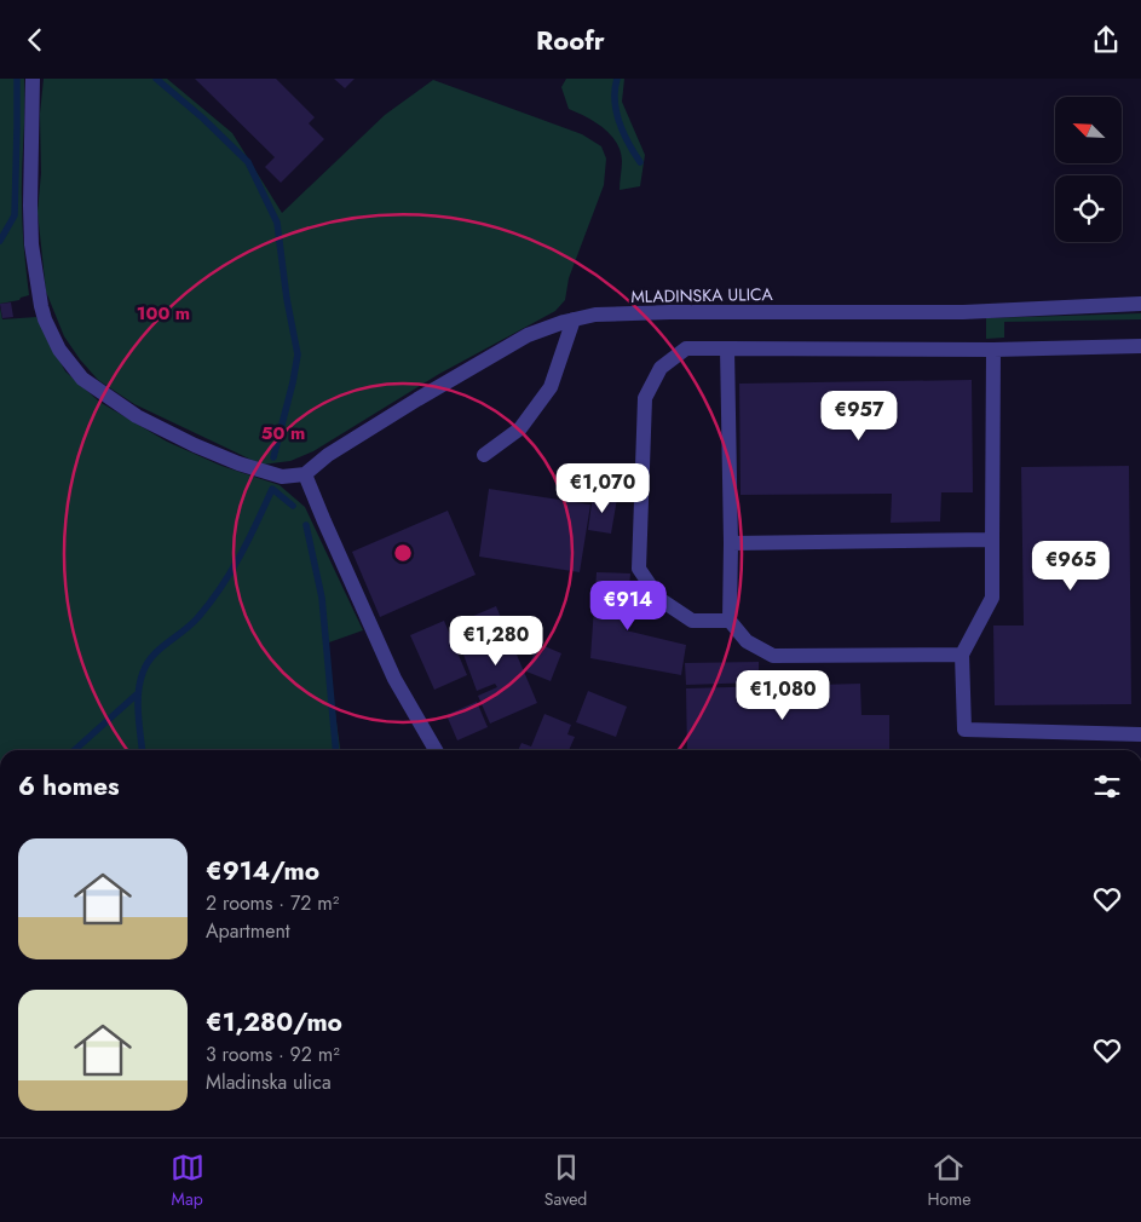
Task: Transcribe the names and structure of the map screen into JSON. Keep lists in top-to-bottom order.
{
  "streets": {
    "street": ["MLADINSKA ULICA"]
  },
  "north": "top left",
  "page": {
    "header": "Roofr",
    "price": [
      "€957",
      "€1,070",
      "€965",
      "€914",
      "€1,280",
      "€1,080"
    ],
    "heading": "6 homes",
    "list": [
      {
        "name": "€914/mo",
        "note": "2 rooms · 72 m² · Apartment"
      },
      {
        "name": "€1,280/mo",
        "note": "3 rooms · 92 m² · Mladinska ulica"
      }
    ],
    "tabs": ["Map", "Saved", "Home"]
  },
  "rings": ["100 m", "50 m"]
}
